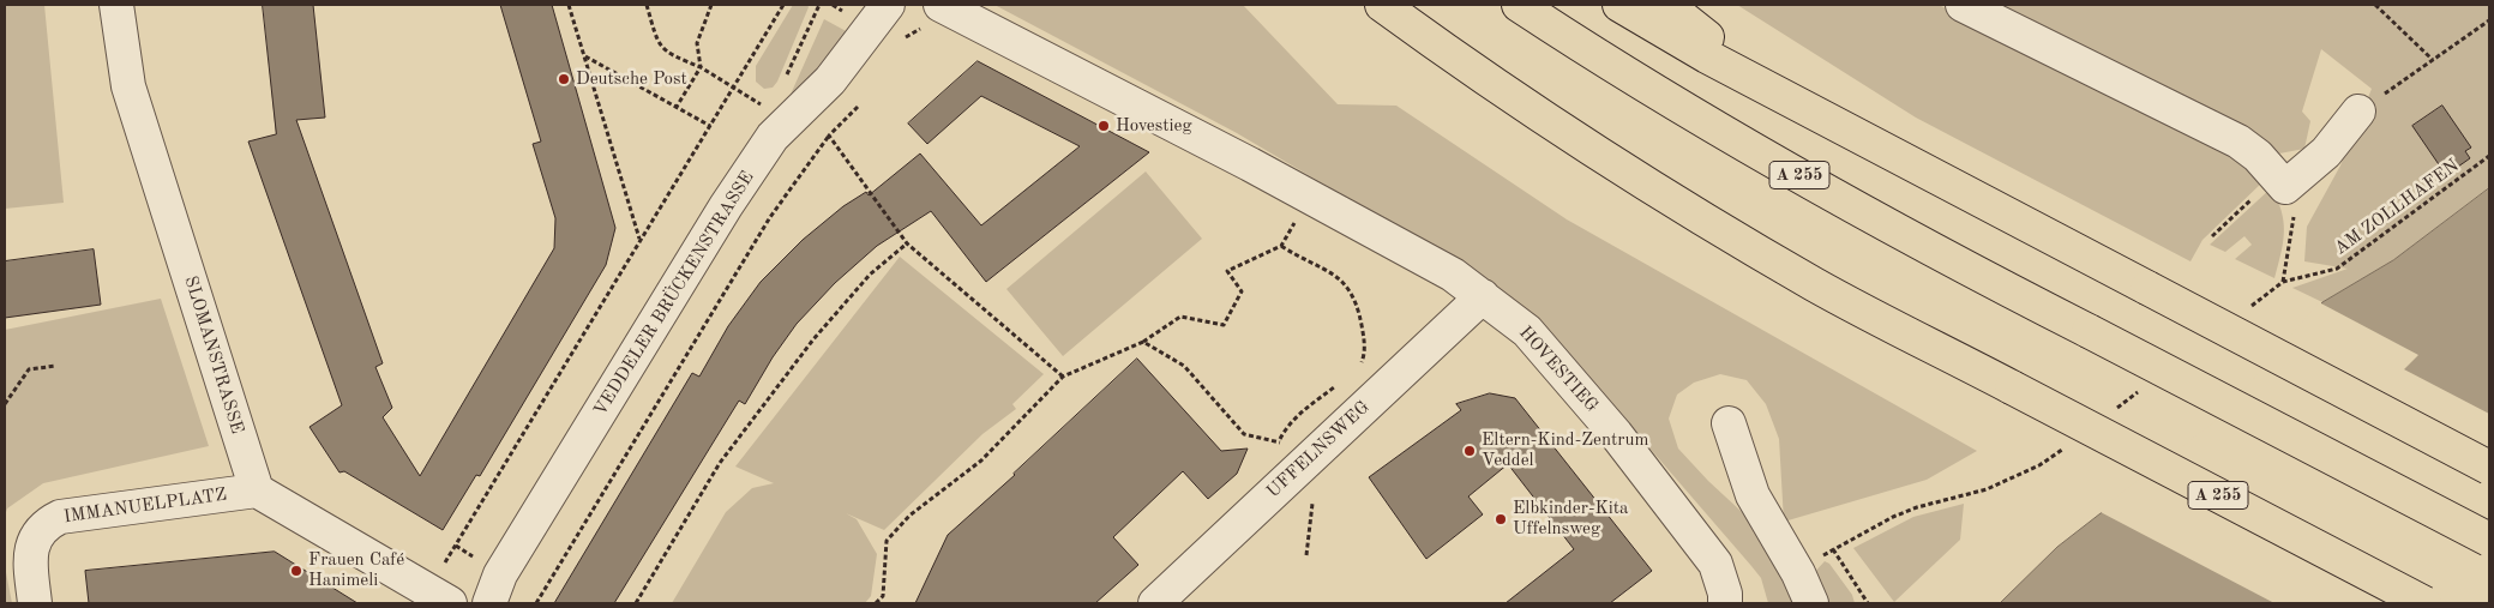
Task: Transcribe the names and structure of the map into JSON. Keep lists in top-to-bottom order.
{
  "streets": {
    "highway": ["A 255"],
    "street": [
      "VEDDELER BRÜCKENSTRASSE",
      "SLOMANSTRASSE",
      "HOVESTIEG",
      "UFFELNSWEG",
      "IMMANUELPLATZ"
    ],
    "path": ["AM ZOLLHAFEN"]
  },
  "crossings": [
    ["SLOMANSTRASSE", "IMMANUELPLATZ"],
    ["HOVESTIEG", "UFFELNSWEG"]
  ],
  "places": [
    "Deutsche Post",
    "Hovestieg",
    "Eltern-Kind-Zentrum Veddel",
    "Elbkinder-Kita Uffelnsweg",
    "Frauen Café Hanimeli"
  ]
}
